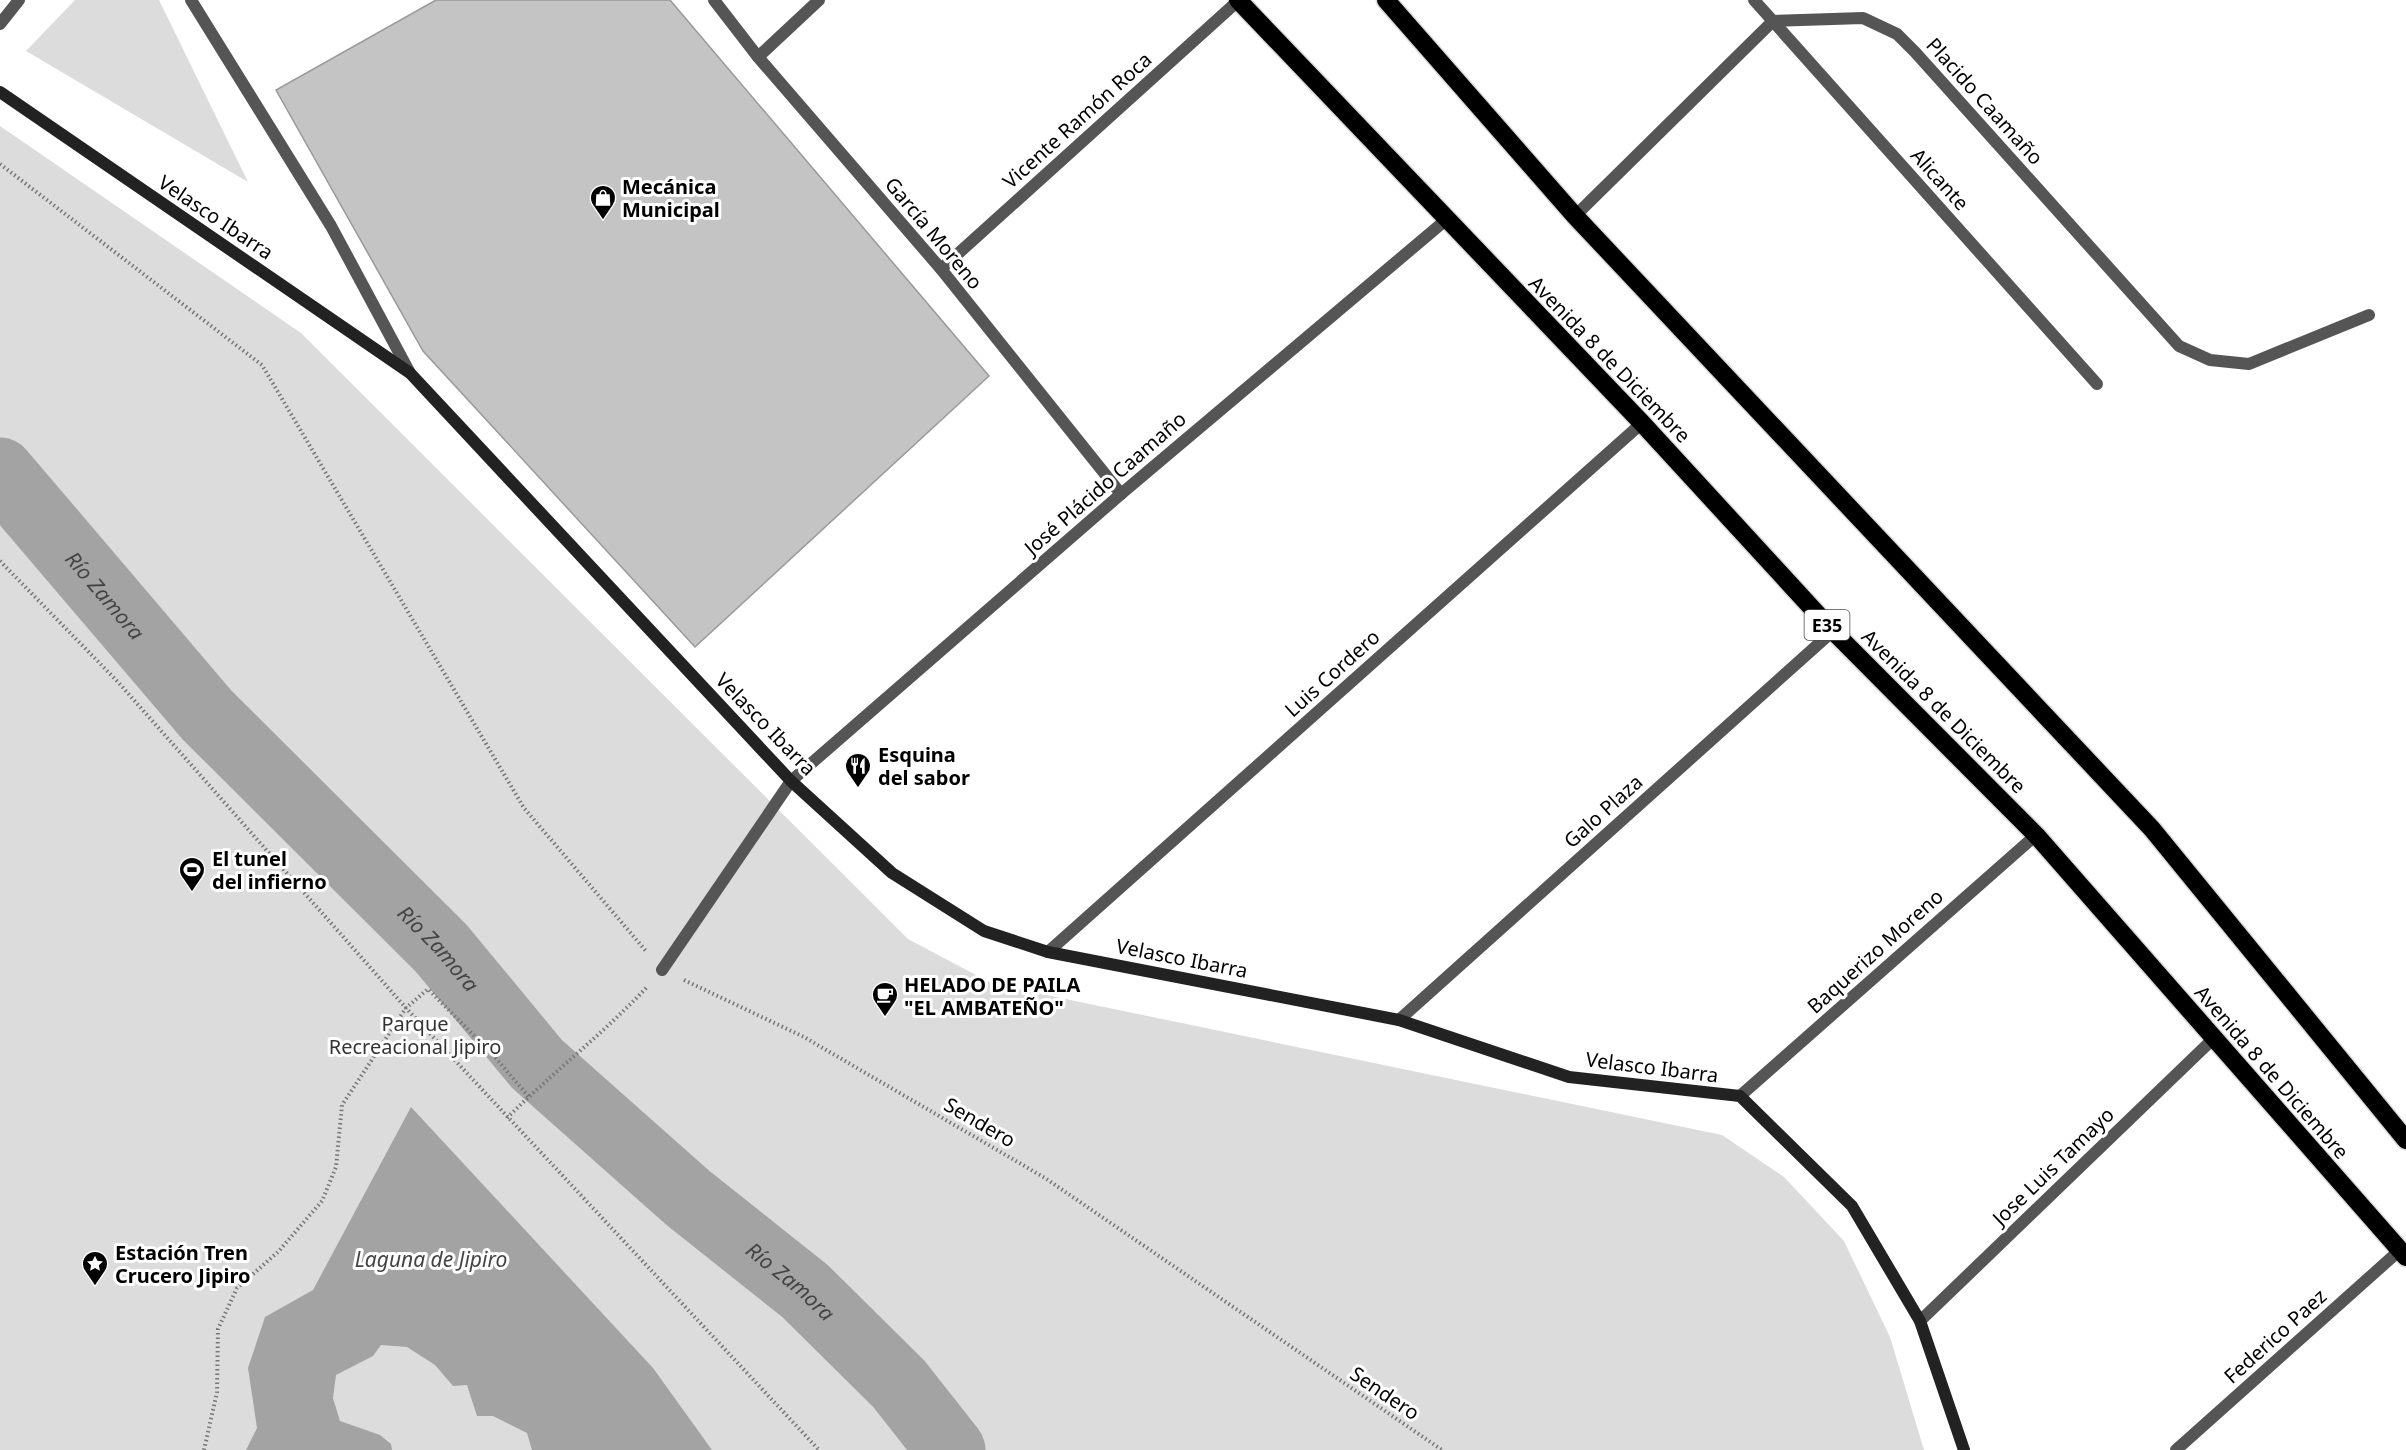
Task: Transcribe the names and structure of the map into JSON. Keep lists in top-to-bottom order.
{
  "streets": {
    "highway": ["Avenida 8 de Diciembre", "E35"],
    "street": [
      "Placido Caamaño",
      "Vicente Ramón Roca",
      "Alicante",
      "Velasco Ibarra",
      "García Moreno",
      "José Plácido Caamaño",
      "Luis Cordero",
      "Galo Plaza",
      "Baquerizo Moreno",
      "Jose Luis Tamayo",
      "Federico Paez"
    ],
    "path": ["Sendero"]
  },
  "crossings": [
    ["Placido Caamaño", "Alicante"],
    ["Vicente Ramón Roca", "García Moreno"],
    ["Vicente Ramón Roca", "Avenida 8 de Diciembre"],
    ["Velasco Ibarra", "José Plácido Caamaño"],
    ["Velasco Ibarra", "Luis Cordero"],
    ["Velasco Ibarra", "Galo Plaza"],
    ["Velasco Ibarra", "Baquerizo Moreno"],
    ["Velasco Ibarra", "Jose Luis Tamayo"],
    ["García Moreno", "José Plácido Caamaño"],
    ["Avenida 8 de Diciembre", "José Plácido Caamaño"],
    ["Avenida 8 de Diciembre", "Luis Cordero"],
    ["Avenida 8 de Diciembre", "Galo Plaza"],
    ["Avenida 8 de Diciembre", "Baquerizo Moreno"],
    ["Avenida 8 de Diciembre", "Jose Luis Tamayo"],
    ["Avenida 8 de Diciembre", "Federico Paez"],
    ["José Plácido Caamaño", "Sendero"]
  ],
  "water": ["Río Zamora", "Laguna de Jipiro"],
  "parks": ["Parque Recreacional Jipiro"],
  "places": {
    "shop": ["Mecánica Municipal"],
    "restaurant": ["Esquina del sabor"],
    "sports": ["El tunel del infierno"],
    "cafe": ["HELADO DE PAILA \"EL AMBATEÑO\""],
    "place": ["Estación Tren Crucero Jipiro"]
  }
}
